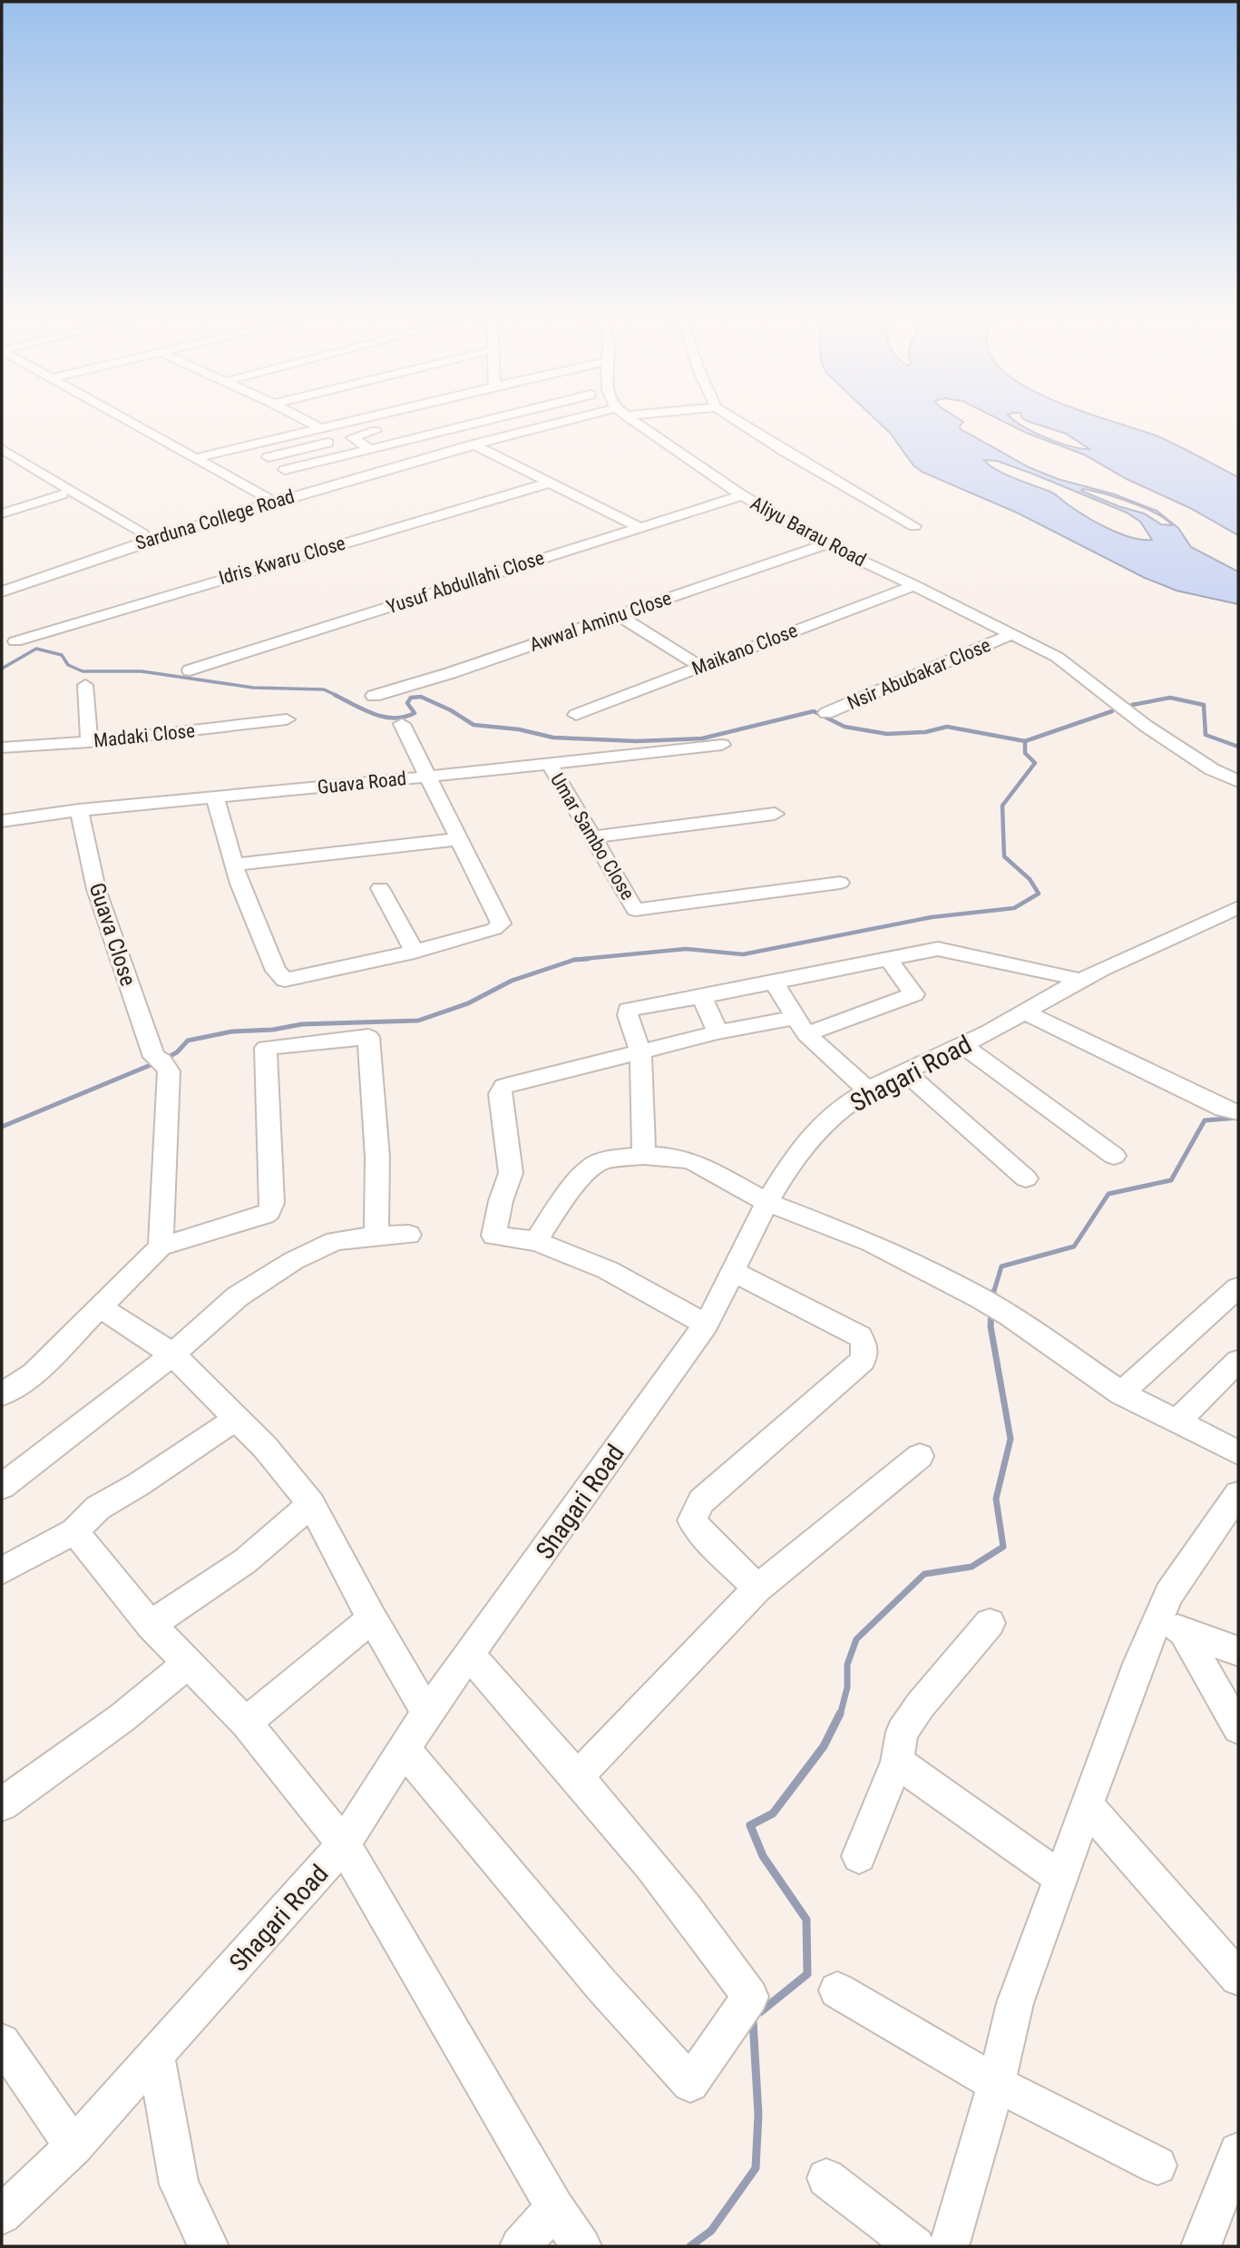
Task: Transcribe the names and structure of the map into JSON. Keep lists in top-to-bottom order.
{
  "streets": {
    "street": [
      "Sarduna College Road",
      "Aliyu Barau Road",
      "Idris Kwaru Close",
      "Yusuf Abdullahi Close",
      "Awwal Aminu Close",
      "Maikano Close",
      "Nsir Abubakar Close",
      "Madaki Close",
      "Guava Road",
      "Umar Sambo Close",
      "Guava Close",
      "Shagari Road"
    ]
  },
  "crossings": [
    ["Aliyu Barau Road", "Yusuf Abdullahi Close"],
    ["Aliyu Barau Road", "Awwal Aminu Close"],
    ["Aliyu Barau Road", "Maikano Close"],
    ["Aliyu Barau Road", "Nsir Abubakar Close"],
    ["Guava Road", "Umar Sambo Close"],
    ["Guava Road", "Guava Close"]
  ]
}
